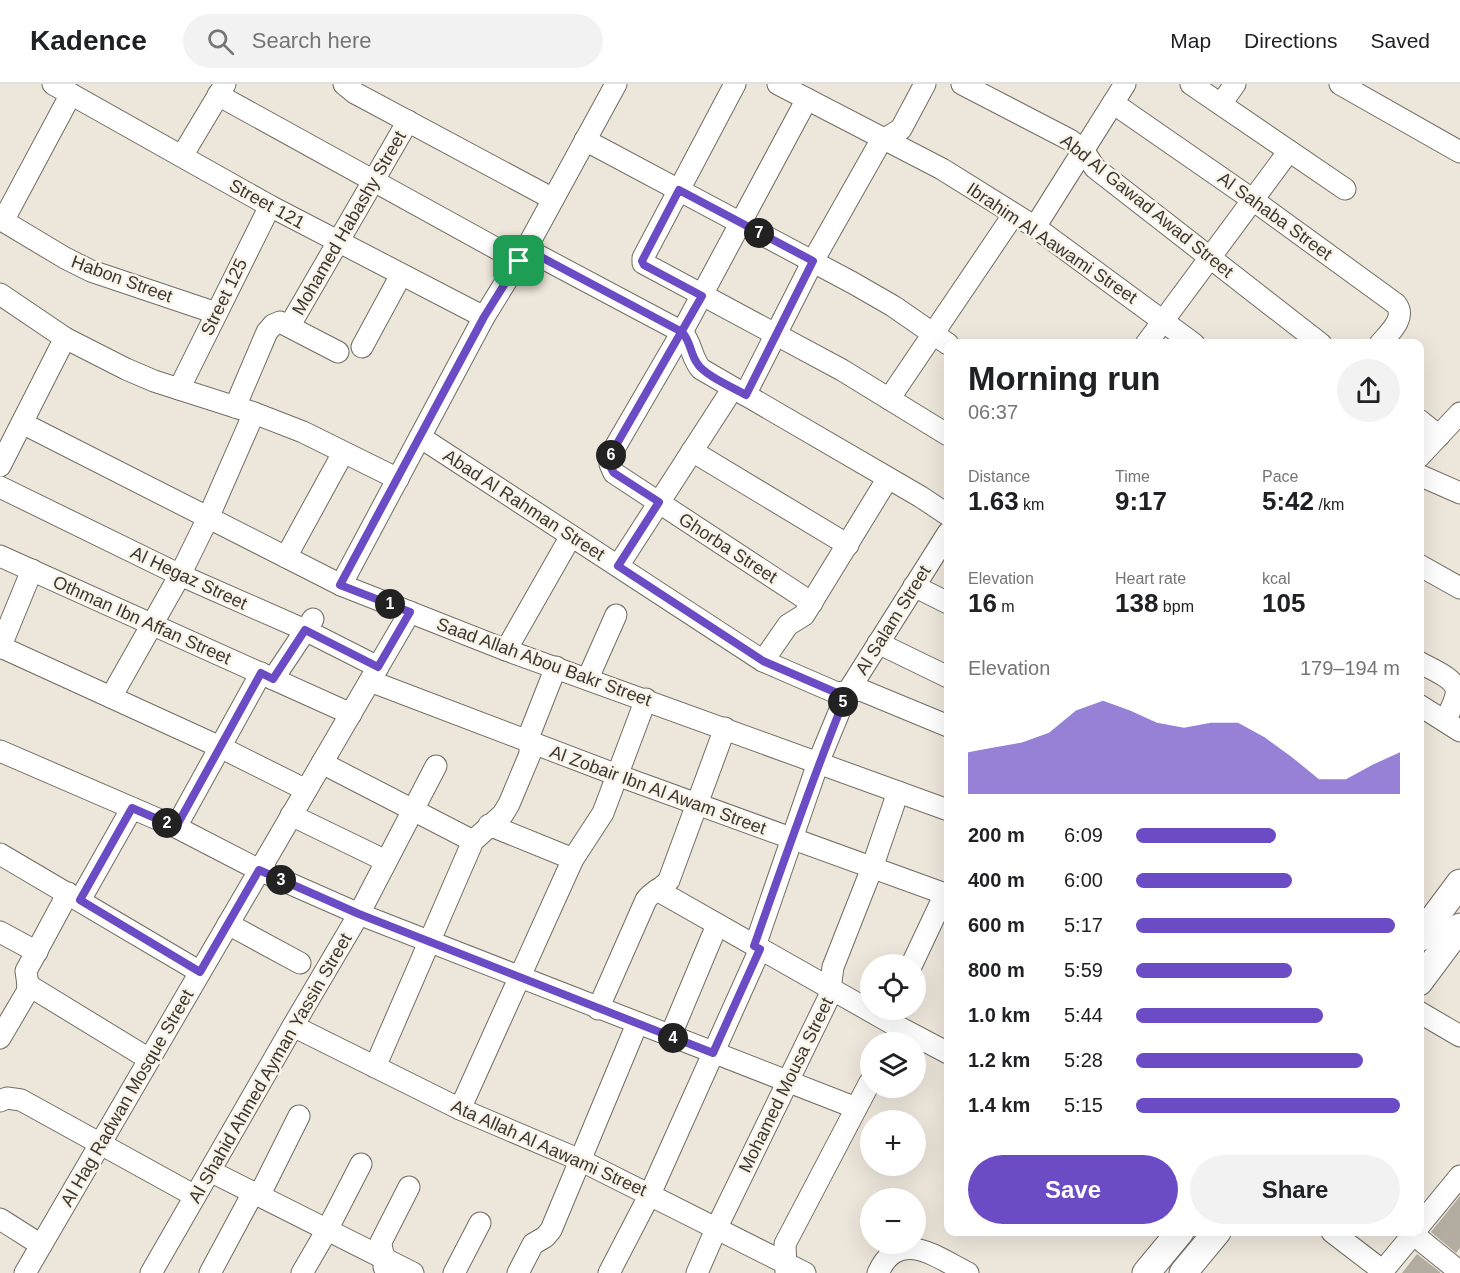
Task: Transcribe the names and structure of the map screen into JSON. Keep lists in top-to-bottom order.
{
  "streets": {
    "street": [
      "Street 121",
      "Abd Al Gawad Awad Street",
      "Al Sahaba Street",
      "Mohamed Habashy Street",
      "Ibrahim Al Aawami Street",
      "Habon Street",
      "Street 125",
      "Abad Al Rahman Street",
      "Ghorba Street",
      "Al Hegaz Street",
      "Othman Ibn Affan Street",
      "Al Salam Street",
      "Saad Allah Abou Bakr Street",
      "Al Zobair Ibn Al Awam Street",
      "Al Shahid Ahmed Ayman Yassin Street",
      "Mohamed Mousa Street",
      "Al Hag Radwan Mosque Street",
      "Ata Allah Al Aawami Street"
    ]
  },
  "crossings": [
    ["Street 121", "Mohamed Habashy Street"],
    ["Street 121", "Street 125"],
    ["Habon Street", "Street 125"],
    ["Abad Al Rahman Street", "Al Salam Street"],
    ["Al Hegaz Street", "Al Zobair Ibn Al Awam Street"],
    ["Al Hegaz Street", "Al Hag Radwan Mosque Street"],
    ["Othman Ibn Affan Street", "Al Hag Radwan Mosque Street"],
    ["Al Salam Street", "Saad Allah Abou Bakr Street"],
    ["Al Salam Street", "Al Zobair Ibn Al Awam Street"],
    ["Al Salam Street", "Ata Allah Al Aawami Street"],
    ["Saad Allah Abou Bakr Street", "Mohamed Mousa Street"],
    ["Saad Allah Abou Bakr Street", "Al Hag Radwan Mosque Street"],
    ["Al Zobair Ibn Al Awam Street", "Mohamed Mousa Street"],
    ["Al Zobair Ibn Al Awam Street", "Al Hag Radwan Mosque Street"],
    ["Al Shahid Ahmed Ayman Yassin Street", "Ata Allah Al Aawami Street"],
    ["Mohamed Mousa Street", "Ata Allah Al Aawami Street"]
  ],
  "page": {
    "header": "Kadence",
    "search": "Search here",
    "nav": ["Map", "Directions", "Saved"],
    "pins": [
      "7",
      "6",
      "1",
      "5",
      "2",
      "3",
      "4"
    ],
    "heading": ["Morning run", "06:37"],
    "stats": [
      ["Distance", "1.63 km"],
      ["Time", "9:17"],
      ["Pace", "5:42 /km"],
      ["Elevation", "16 m"],
      ["Heart rate", "138 bpm"],
      ["kcal", "105"]
    ],
    "chart": ["Elevation", "179–194 m"],
    "list": [
      {
        "name": "200 m",
        "note": "6:09"
      },
      {
        "name": "400 m",
        "note": "6:00"
      },
      {
        "name": "600 m",
        "note": "5:17"
      },
      {
        "name": "800 m",
        "note": "5:59"
      },
      {
        "name": "1.0 km",
        "note": "5:44"
      },
      {
        "name": "1.2 km",
        "note": "5:28"
      },
      {
        "name": "1.4 km",
        "note": "5:15"
      }
    ],
    "map_buttons": ["+", "−"],
    "buttons": ["Save", "Share"]
  }
}
